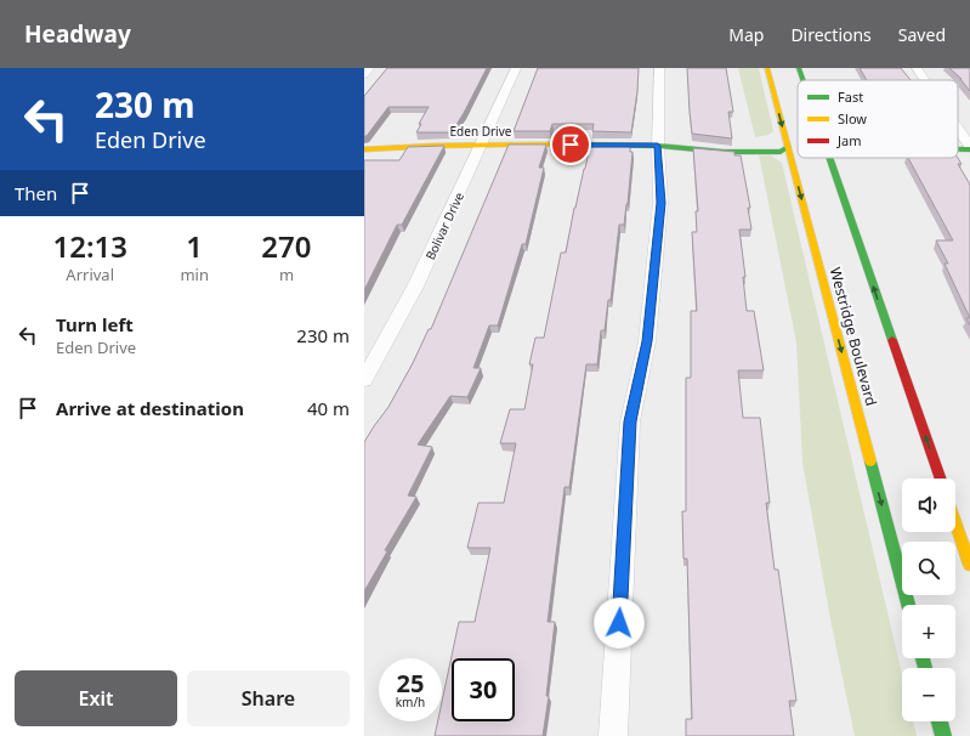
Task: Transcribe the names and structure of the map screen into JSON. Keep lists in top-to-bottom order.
{
  "streets": {
    "main road": ["Eden Drive", "Westridge Boulevard"],
    "street": ["Bolivar Drive"]
  },
  "crossings": [
    ["Eden Drive", "Bolivar Drive"],
    ["Eden Drive", "Westridge Boulevard"]
  ],
  "legend": ["Fast", "Slow", "Jam"],
  "page": {
    "header": "Headway",
    "nav": ["Map", "Directions", "Saved"],
    "turn": ["230 m", "Eden Drive"],
    "then": "Then",
    "eta": [
      "12:13",
      "Arrival",
      "1",
      "min",
      "270",
      "m"
    ],
    "list": [
      {
        "name": "Turn left",
        "note": "Eden Drive",
        "value": "230 m"
      },
      {
        "name": "Arrive at destination",
        "value": "40 m"
      }
    ],
    "map_buttons": ["+", "−"],
    "speed": "25 km/h",
    "limit": "30",
    "buttons": ["Exit", "Share"]
  }
}
